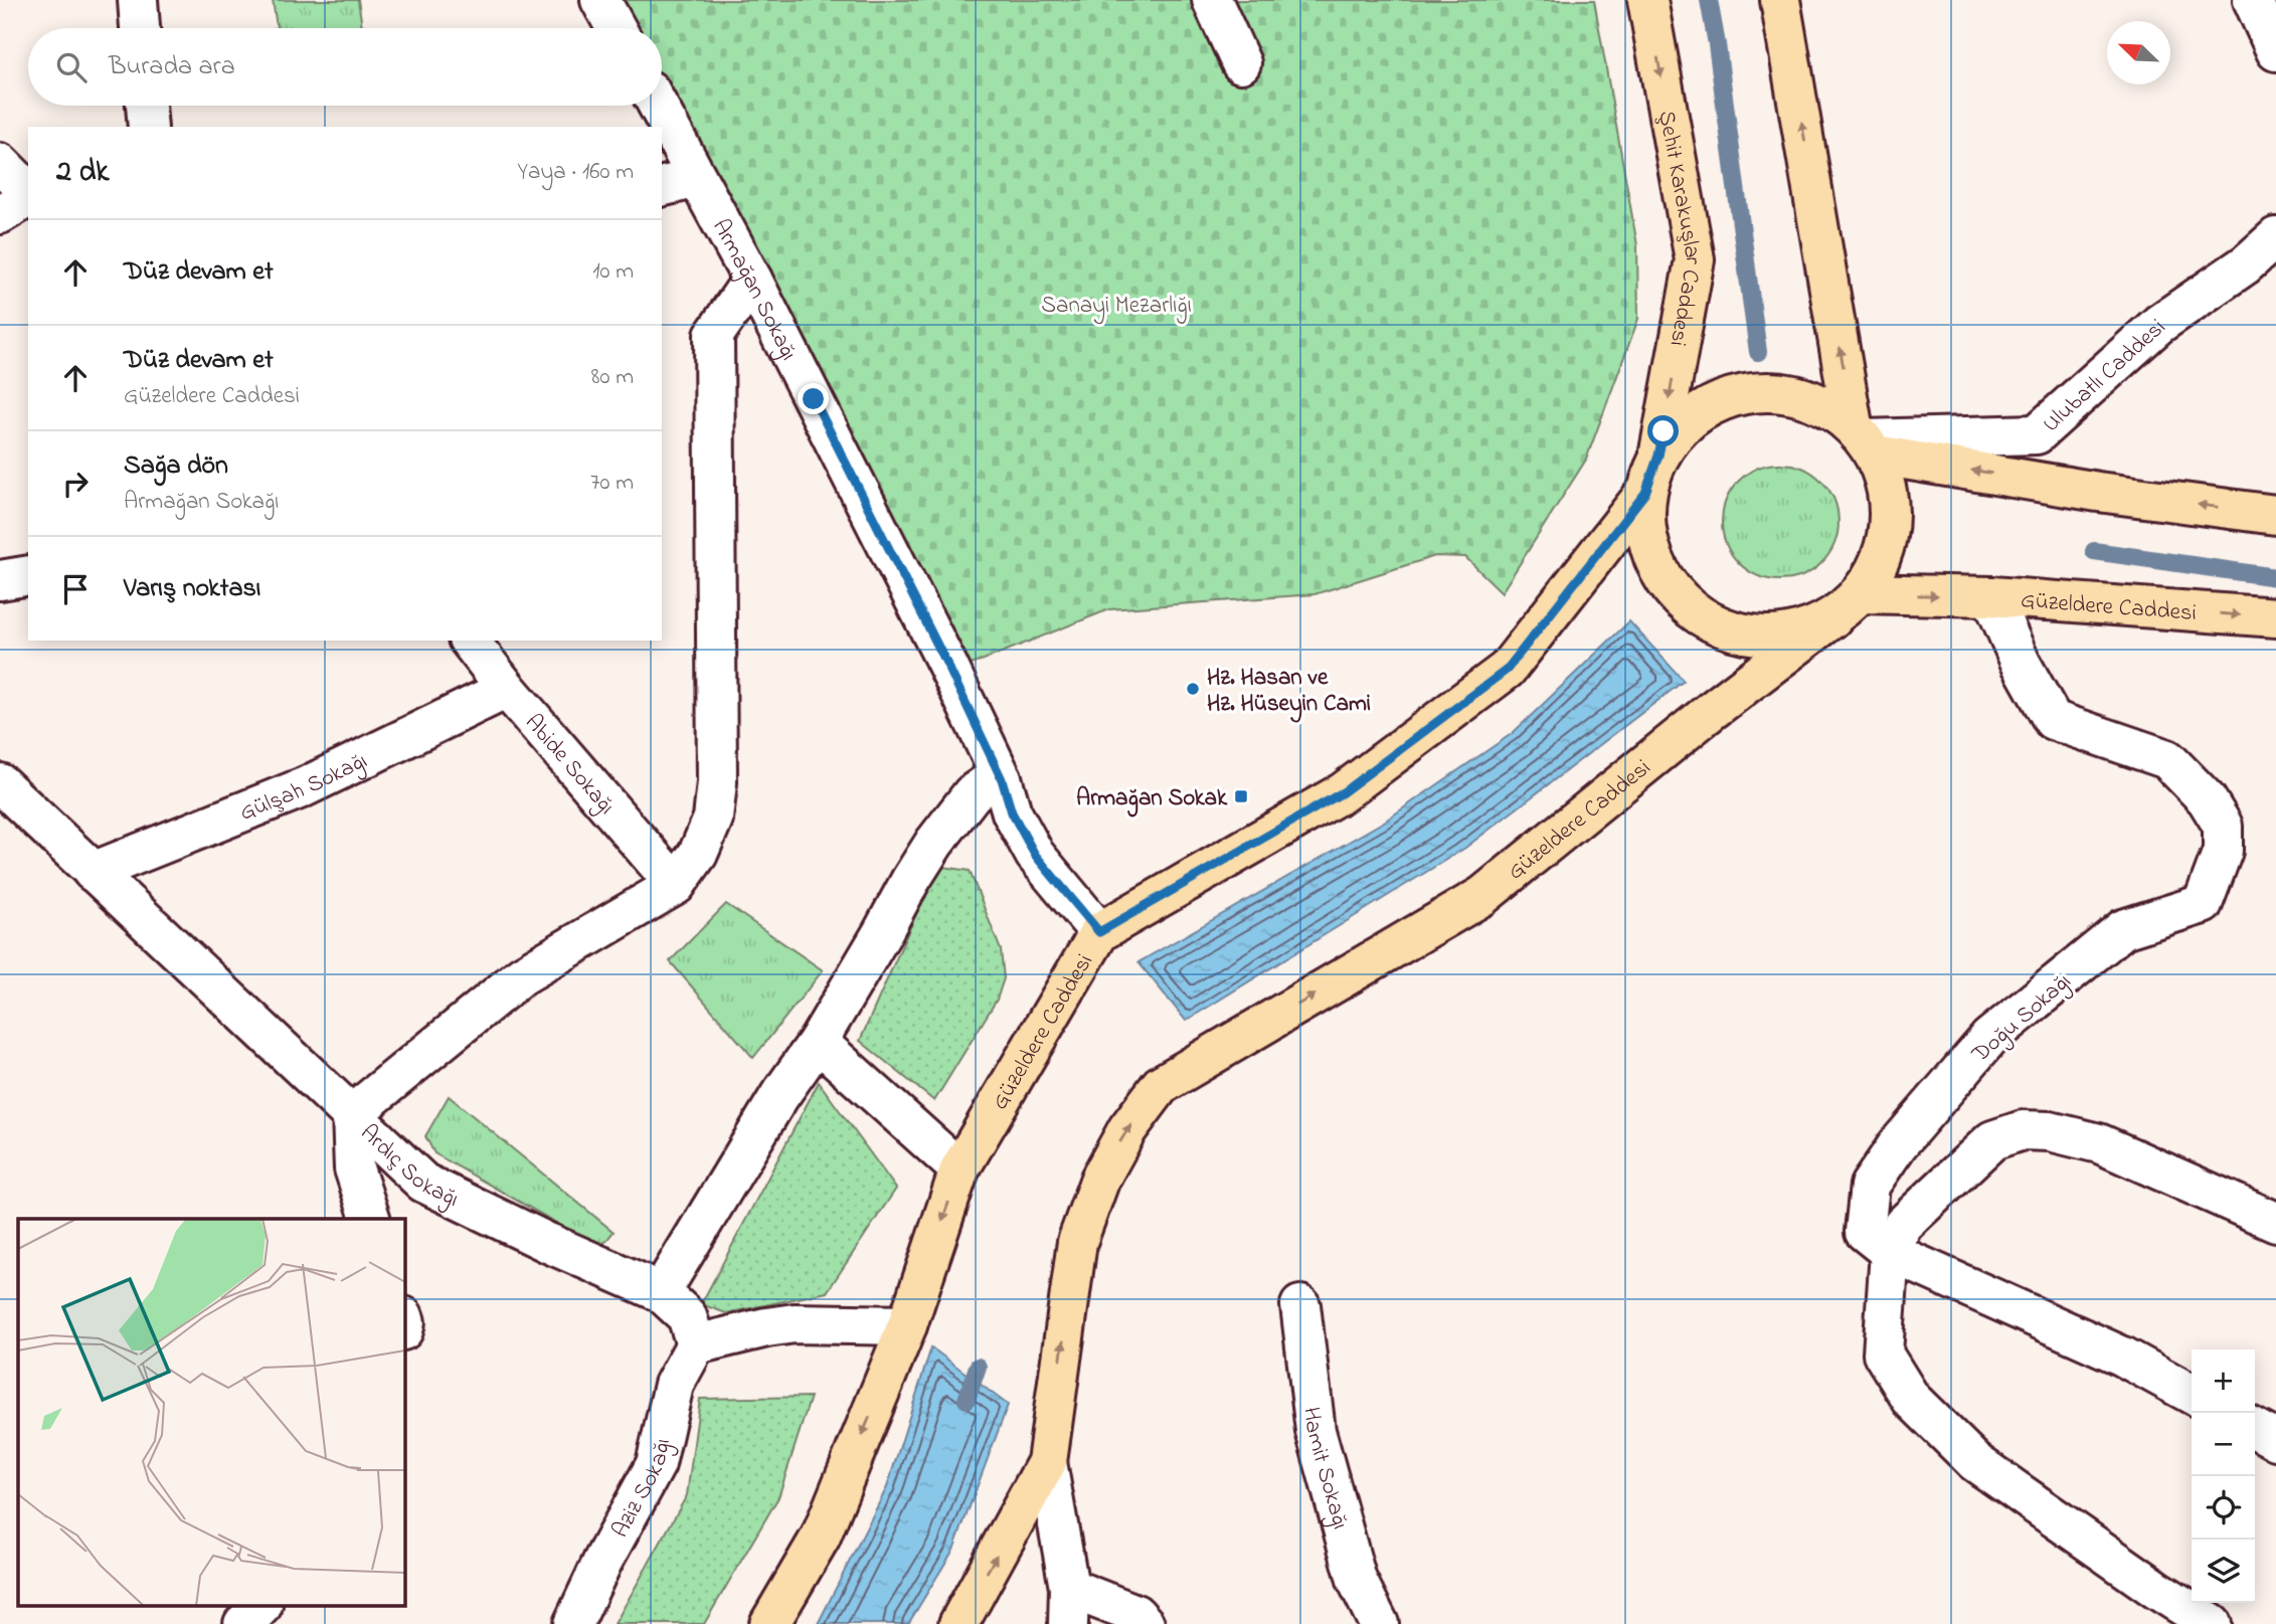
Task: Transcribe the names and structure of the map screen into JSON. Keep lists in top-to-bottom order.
{
  "streets": {
    "main road": ["Şehit Karakuşlar Caddesi", "Güzeldere Caddesi"],
    "street": [
      "Armağan Sokağı",
      "Ulubatlı Caddesi",
      "Abide Sokağı",
      "Gülşah Sokağı",
      "Doğu Sokağı",
      "Ardıç Sokağı",
      "Hamit Sokağı",
      "Aziz Sokağı"
    ]
  },
  "crossings": [
    ["Şehit Karakuşlar Caddesi", "Ulubatlı Caddesi"],
    ["Şehit Karakuşlar Caddesi", "Güzeldere Caddesi"],
    ["Armağan Sokağı", "Güzeldere Caddesi"],
    ["Ulubatlı Caddesi", "Güzeldere Caddesi"],
    ["Güzeldere Caddesi", "Doğu Sokağı"],
    ["Abide Sokağı", "Gülşah Sokağı"],
    ["Gülşah Sokağı", "Ardıç Sokağı"],
    ["Ardıç Sokağı", "Aziz Sokağı"]
  ],
  "parks": ["Sanayi Mezarlığı"],
  "places": {
    "other": ["Hz. Hasan ve Hz. Hüseyin Cami"],
    "transit": ["Armağan Sokak"]
  },
  "north": "top left",
  "page": {
    "search": "Burada ara",
    "heading": ["2 dk", "Yaya · 160 m"],
    "list": [
      ["Düz devam et", "10 m"],
      ["Düz devam et", "Güzeldere Caddesi", "80 m"],
      ["Sağa dön", "Armağan Sokağı", "70 m"],
      "Varış noktası"
    ],
    "map_buttons": ["+", "−"]
  }
}
